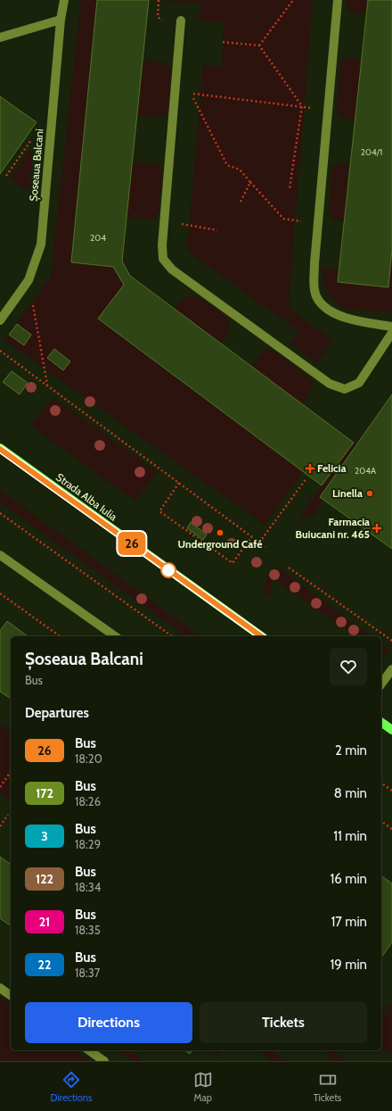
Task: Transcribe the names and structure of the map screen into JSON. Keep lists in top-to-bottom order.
{
  "streets": {
    "main road": ["Strada Alba Iulia"],
    "lane": ["Șoseaua Balcani"]
  },
  "places": {
    "health": ["Felicia", "Farmacia Buiucani nr. 465"],
    "other": ["Linella", "Underground Café"]
  },
  "lines": ["bus line 26"],
  "house_numbers": ["204/1", "204", "204A"],
  "page": {
    "on_map": "26",
    "heading": [
      ["Șoseaua Balcani", "Bus"],
      "Departures"
    ],
    "list": [
      {
        "mark": "26",
        "name": "Bus",
        "note": "18:20",
        "value": "2 min"
      },
      {
        "mark": "172",
        "name": "Bus",
        "note": "18:26",
        "value": "8 min"
      },
      {
        "mark": "3",
        "name": "Bus",
        "note": "18:29",
        "value": "11 min"
      },
      {
        "mark": "122",
        "name": "Bus",
        "note": "18:34",
        "value": "16 min"
      },
      {
        "mark": "21",
        "name": "Bus",
        "note": "18:35",
        "value": "17 min"
      },
      {
        "mark": "22",
        "name": "Bus",
        "note": "18:37",
        "value": "19 min"
      }
    ],
    "buttons": ["Directions", "Tickets"],
    "tabs": ["Directions", "Map", "Tickets"]
  }
}
